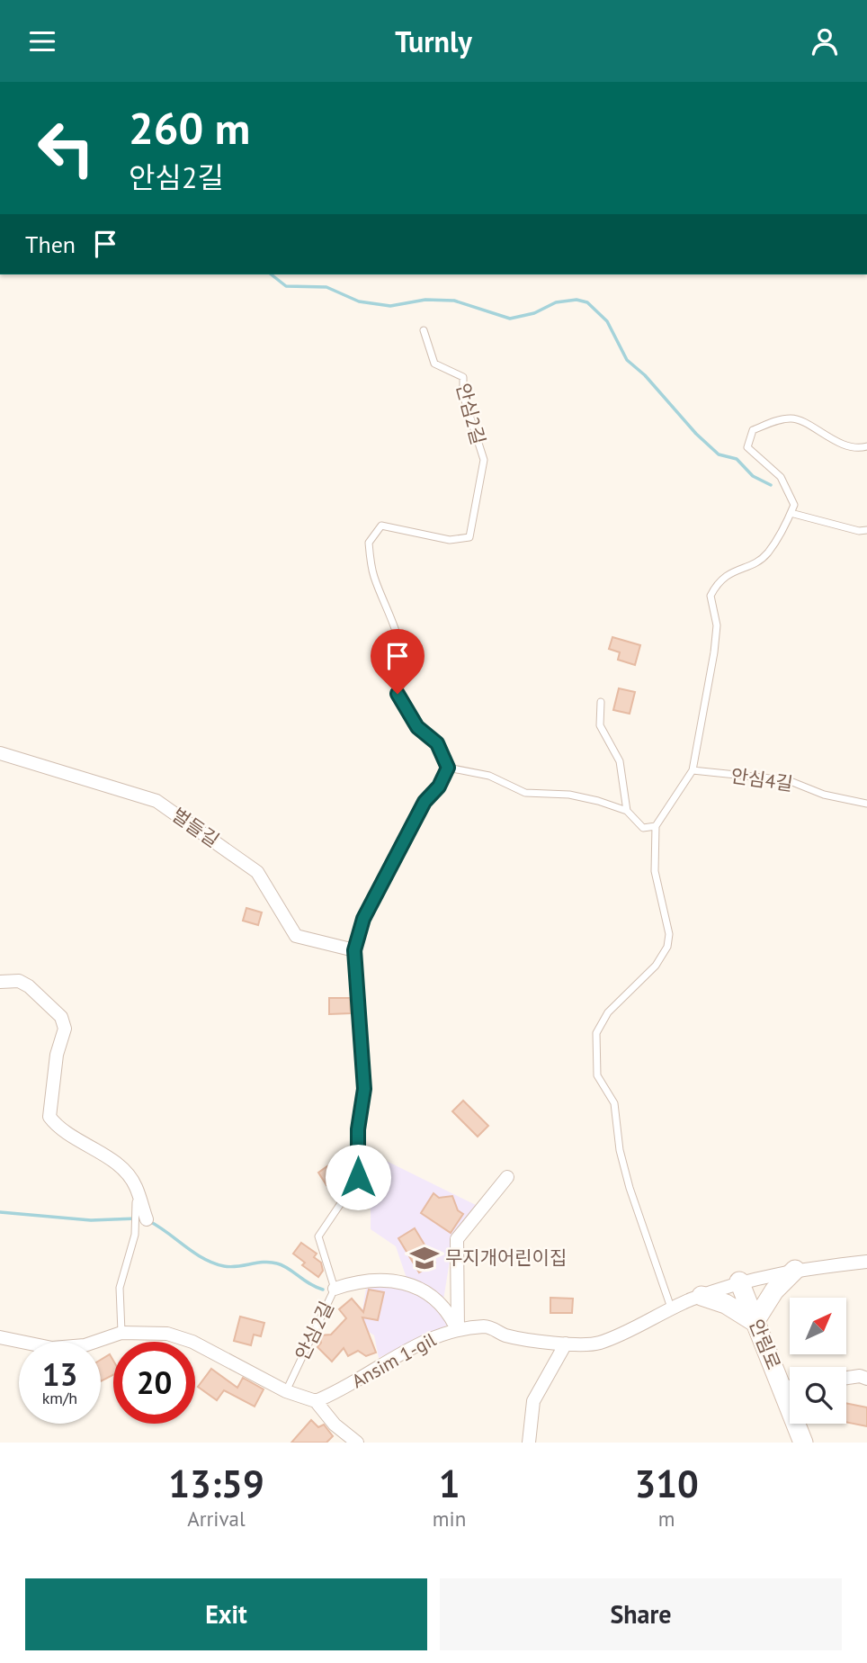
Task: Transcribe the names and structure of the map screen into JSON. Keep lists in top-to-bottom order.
{
  "streets": {
    "street": ["벌들길", "안림로", "Ansim 1-gil"],
    "lane": ["안심2길", "안심4길"]
  },
  "crossings": [
    ["안심2길", "벌들길"],
    ["안림로", "Ansim 1-gil"]
  ],
  "places": {
    "school or university": ["무지개어린이집"]
  },
  "north": "top right",
  "page": {
    "header": "Turnly",
    "turn": ["260 m", "안심2길"],
    "then": "Then",
    "speed": "13 km/h",
    "limit": "20",
    "eta": [
      "13:59",
      "Arrival",
      "1",
      "min",
      "310",
      "m"
    ],
    "buttons": ["Exit", "Share"]
  }
}
